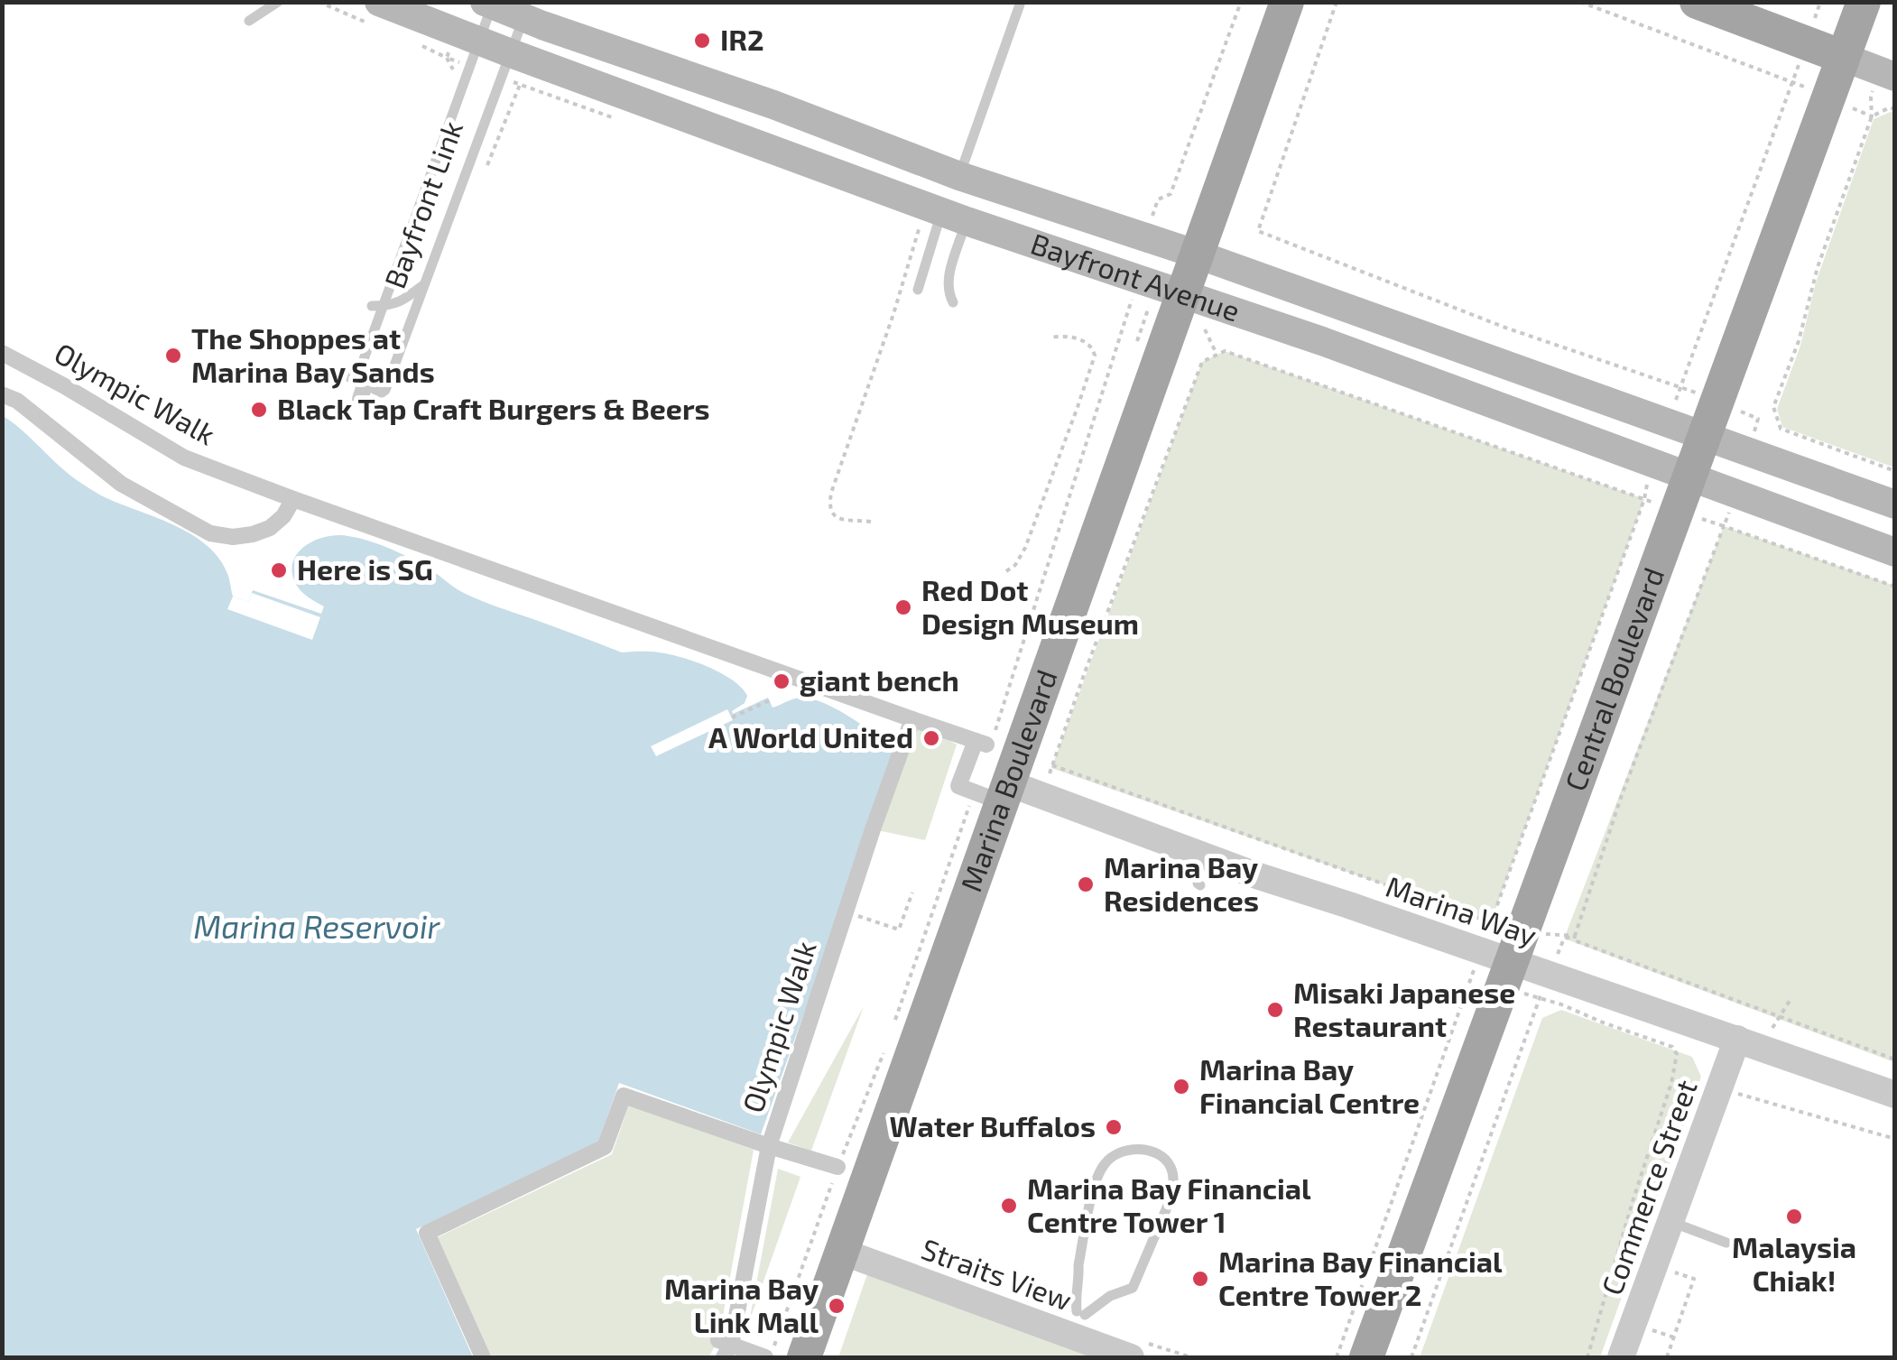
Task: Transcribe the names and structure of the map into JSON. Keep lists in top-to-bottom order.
{
  "streets": {
    "main road": ["Bayfront Avenue", "Central Boulevard", "Marina Boulevard"],
    "street": [
      "Olympic Walk",
      "Marina Way",
      "Commerce Street",
      "Straits View"
    ],
    "lane": ["Bayfront Link"]
  },
  "crossings": [
    ["Bayfront Link", "Bayfront Avenue"],
    ["Bayfront Avenue", "Central Boulevard"],
    ["Bayfront Avenue", "Marina Boulevard"],
    ["Central Boulevard", "Marina Way"],
    ["Marina Boulevard", "Marina Way"],
    ["Marina Boulevard", "Straits View"],
    ["Marina Way", "Commerce Street"]
  ],
  "water": ["Marina Reservoir"],
  "places": [
    "IR2",
    "The Shoppes at Marina Bay Sands",
    "Black Tap Craft Burgers & Beers",
    "Here is SG",
    "Red Dot Design Museum",
    "giant bench",
    "A World United",
    "Marina Bay Residences",
    "Misaki Japanese Restaurant",
    "Marina Bay Financial Centre",
    "Water Buffalos",
    "Marina Bay Financial Centre Tower 1",
    "Malaysia Chiak!",
    "Marina Bay Financial Centre Tower 2",
    "Marina Bay Link Mall"
  ]
}
